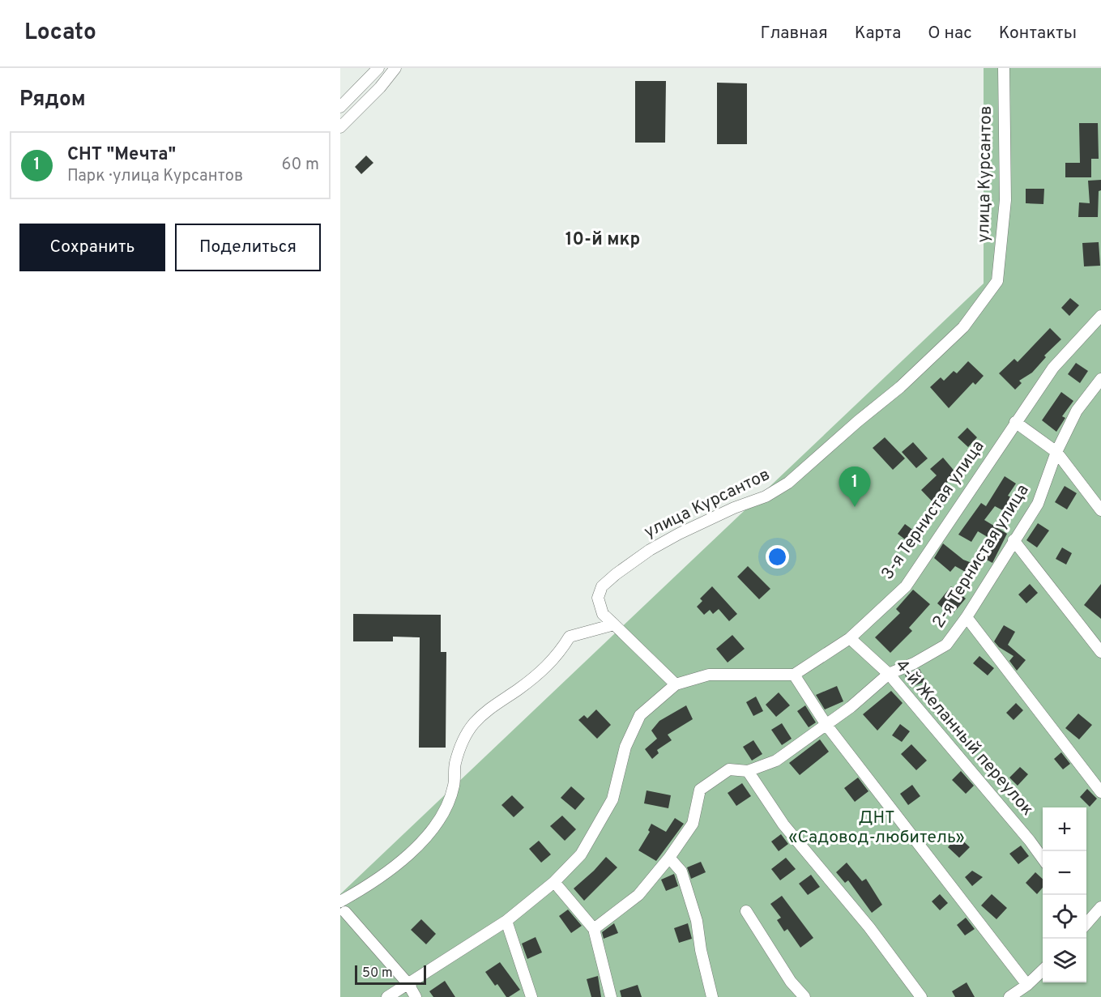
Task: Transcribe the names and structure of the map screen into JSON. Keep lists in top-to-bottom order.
{
  "streets": {
    "street": [
      "улица Курсантов",
      "3-я Тернистая улица",
      "2-я Тернистая улица",
      "4-й Желанный переулок"
    ]
  },
  "crossings": [
    ["3-я Тернистая улица", "4-й Желанный переулок"],
    ["2-я Тернистая улица", "4-й Желанный переулок"]
  ],
  "districts": ["10-й мкр"],
  "parks": ["ДНТ «Садовод-любитель»"],
  "scale_bar": "50 m",
  "page": {
    "header": "Locato",
    "nav": [
      "Главная",
      "Карта",
      "О нас",
      "Контакты"
    ],
    "heading": "Рядом",
    "list": [
      {
        "mark": "1",
        "name": "СНТ \"Мечта\"",
        "note": "Парк · улица Курсантов",
        "value": "60 m"
      }
    ],
    "buttons": ["Сохранить", "Поделиться"],
    "pins": "1",
    "map_buttons": ["+", "−"],
    "scale": "50 m"
  }
}
